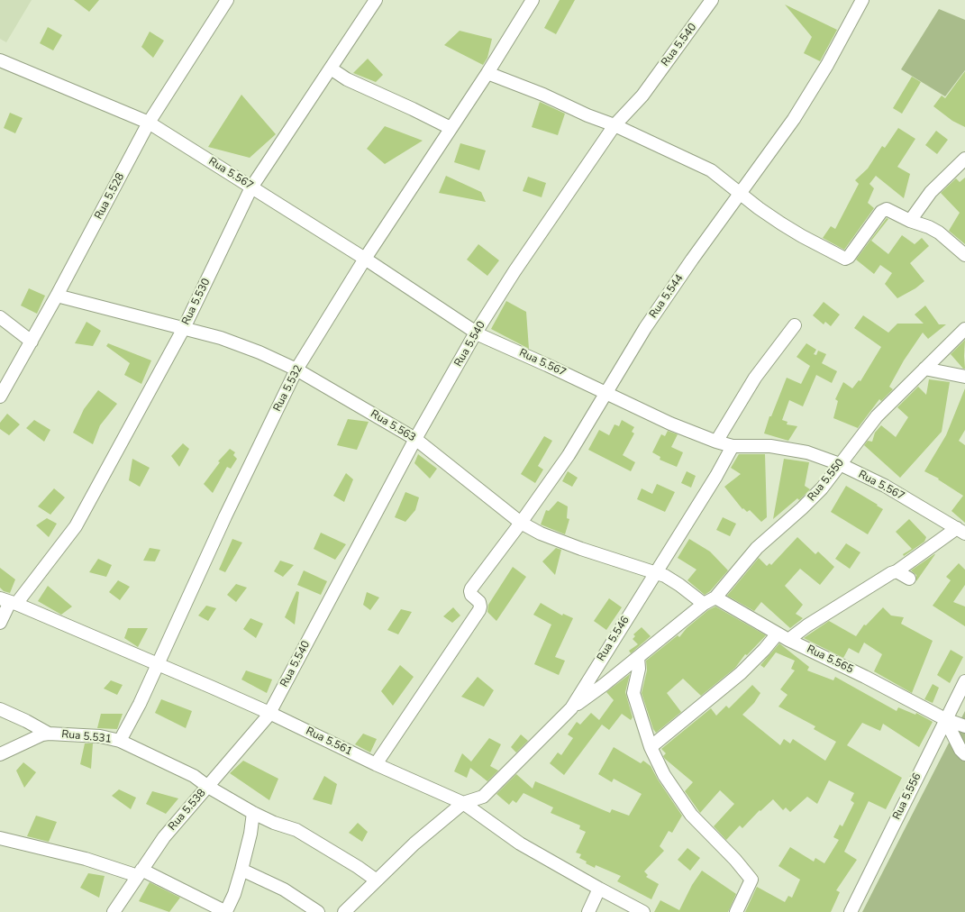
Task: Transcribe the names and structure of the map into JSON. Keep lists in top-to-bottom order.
{
  "streets": {
    "street": [
      "Rua 5.540",
      "Rua 5.567",
      "Rua 5.528",
      "Rua 5.544",
      "Rua 5.530",
      "Rua 5.532",
      "Rua 5.563",
      "Rua 5.550",
      "Rua 5.546",
      "Rua 5.565",
      "Rua 5.531",
      "Rua 5.561",
      "Rua 5.556",
      "Rua 5.538"
    ]
  },
  "crossings": [
    ["Rua 5.540", "Rua 5.567"],
    ["Rua 5.540", "Rua 5.563"],
    ["Rua 5.540", "Rua 5.561"],
    ["Rua 5.540", "Rua 5.538"],
    ["Rua 5.567", "Rua 5.528"],
    ["Rua 5.567", "Rua 5.544"],
    ["Rua 5.567", "Rua 5.530"],
    ["Rua 5.567", "Rua 5.532"],
    ["Rua 5.567", "Rua 5.550"],
    ["Rua 5.567", "Rua 5.546"],
    ["Rua 5.528", "Rua 5.563"],
    ["Rua 5.544", "Rua 5.563"],
    ["Rua 5.544", "Rua 5.561"],
    ["Rua 5.530", "Rua 5.563"],
    ["Rua 5.530", "Rua 5.561"],
    ["Rua 5.532", "Rua 5.563"],
    ["Rua 5.532", "Rua 5.531"],
    ["Rua 5.532", "Rua 5.561"],
    ["Rua 5.563", "Rua 5.550"],
    ["Rua 5.563", "Rua 5.546"],
    ["Rua 5.550", "Rua 5.546"],
    ["Rua 5.550", "Rua 5.565"],
    ["Rua 5.546", "Rua 5.561"],
    ["Rua 5.565", "Rua 5.556"],
    ["Rua 5.531", "Rua 5.561"],
    ["Rua 5.561", "Rua 5.538"]
  ]
}
